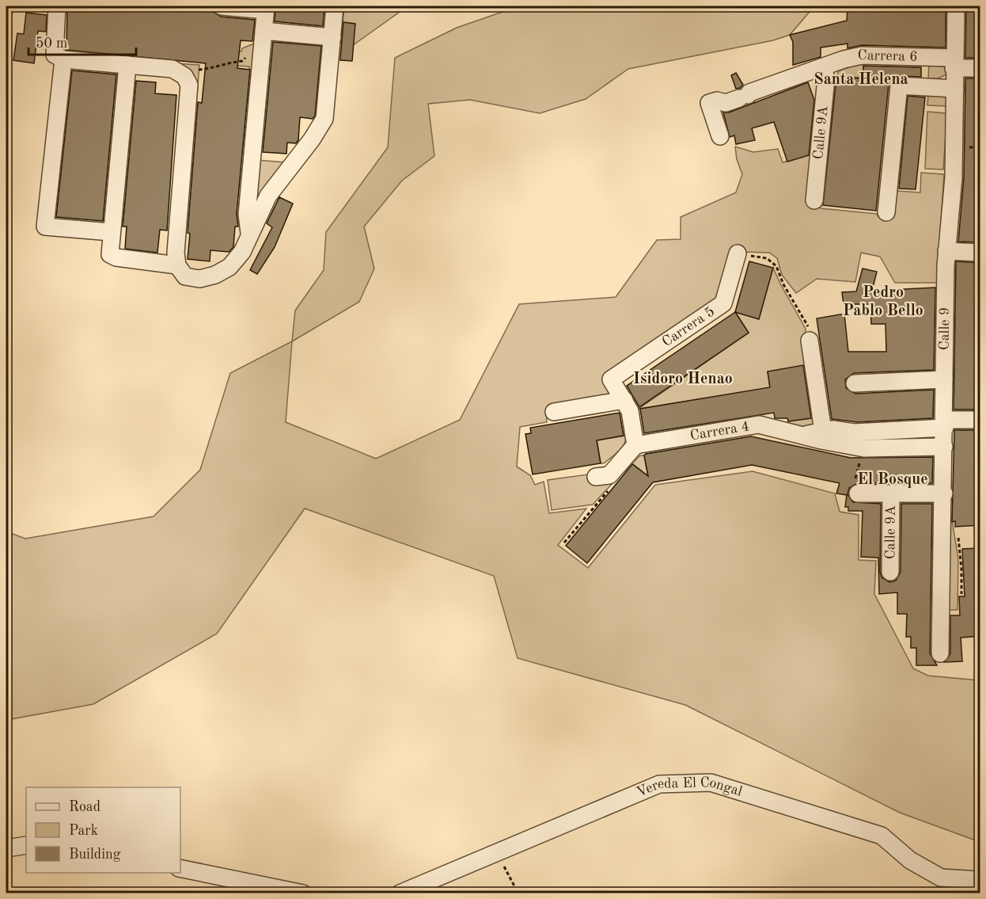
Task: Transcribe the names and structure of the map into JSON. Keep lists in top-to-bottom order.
{
  "streets": {
    "street": [
      "Carrera 6",
      "Calle 9A",
      "Carrera 5",
      "Calle 9",
      "Carrera 4",
      "Vereda El Congal"
    ]
  },
  "crossings": [
    ["Carrera 6", "Calle 9A"],
    ["Carrera 6", "Calle 9"],
    ["Calle 9", "Carrera 4"]
  ],
  "districts": [
    "Santa Helena",
    "Pedro Pablo Bello",
    "Isidoro Henao",
    "El Bosque"
  ],
  "legend": ["Road", "Park", "Building"],
  "scale_bar": "50 m"
}
